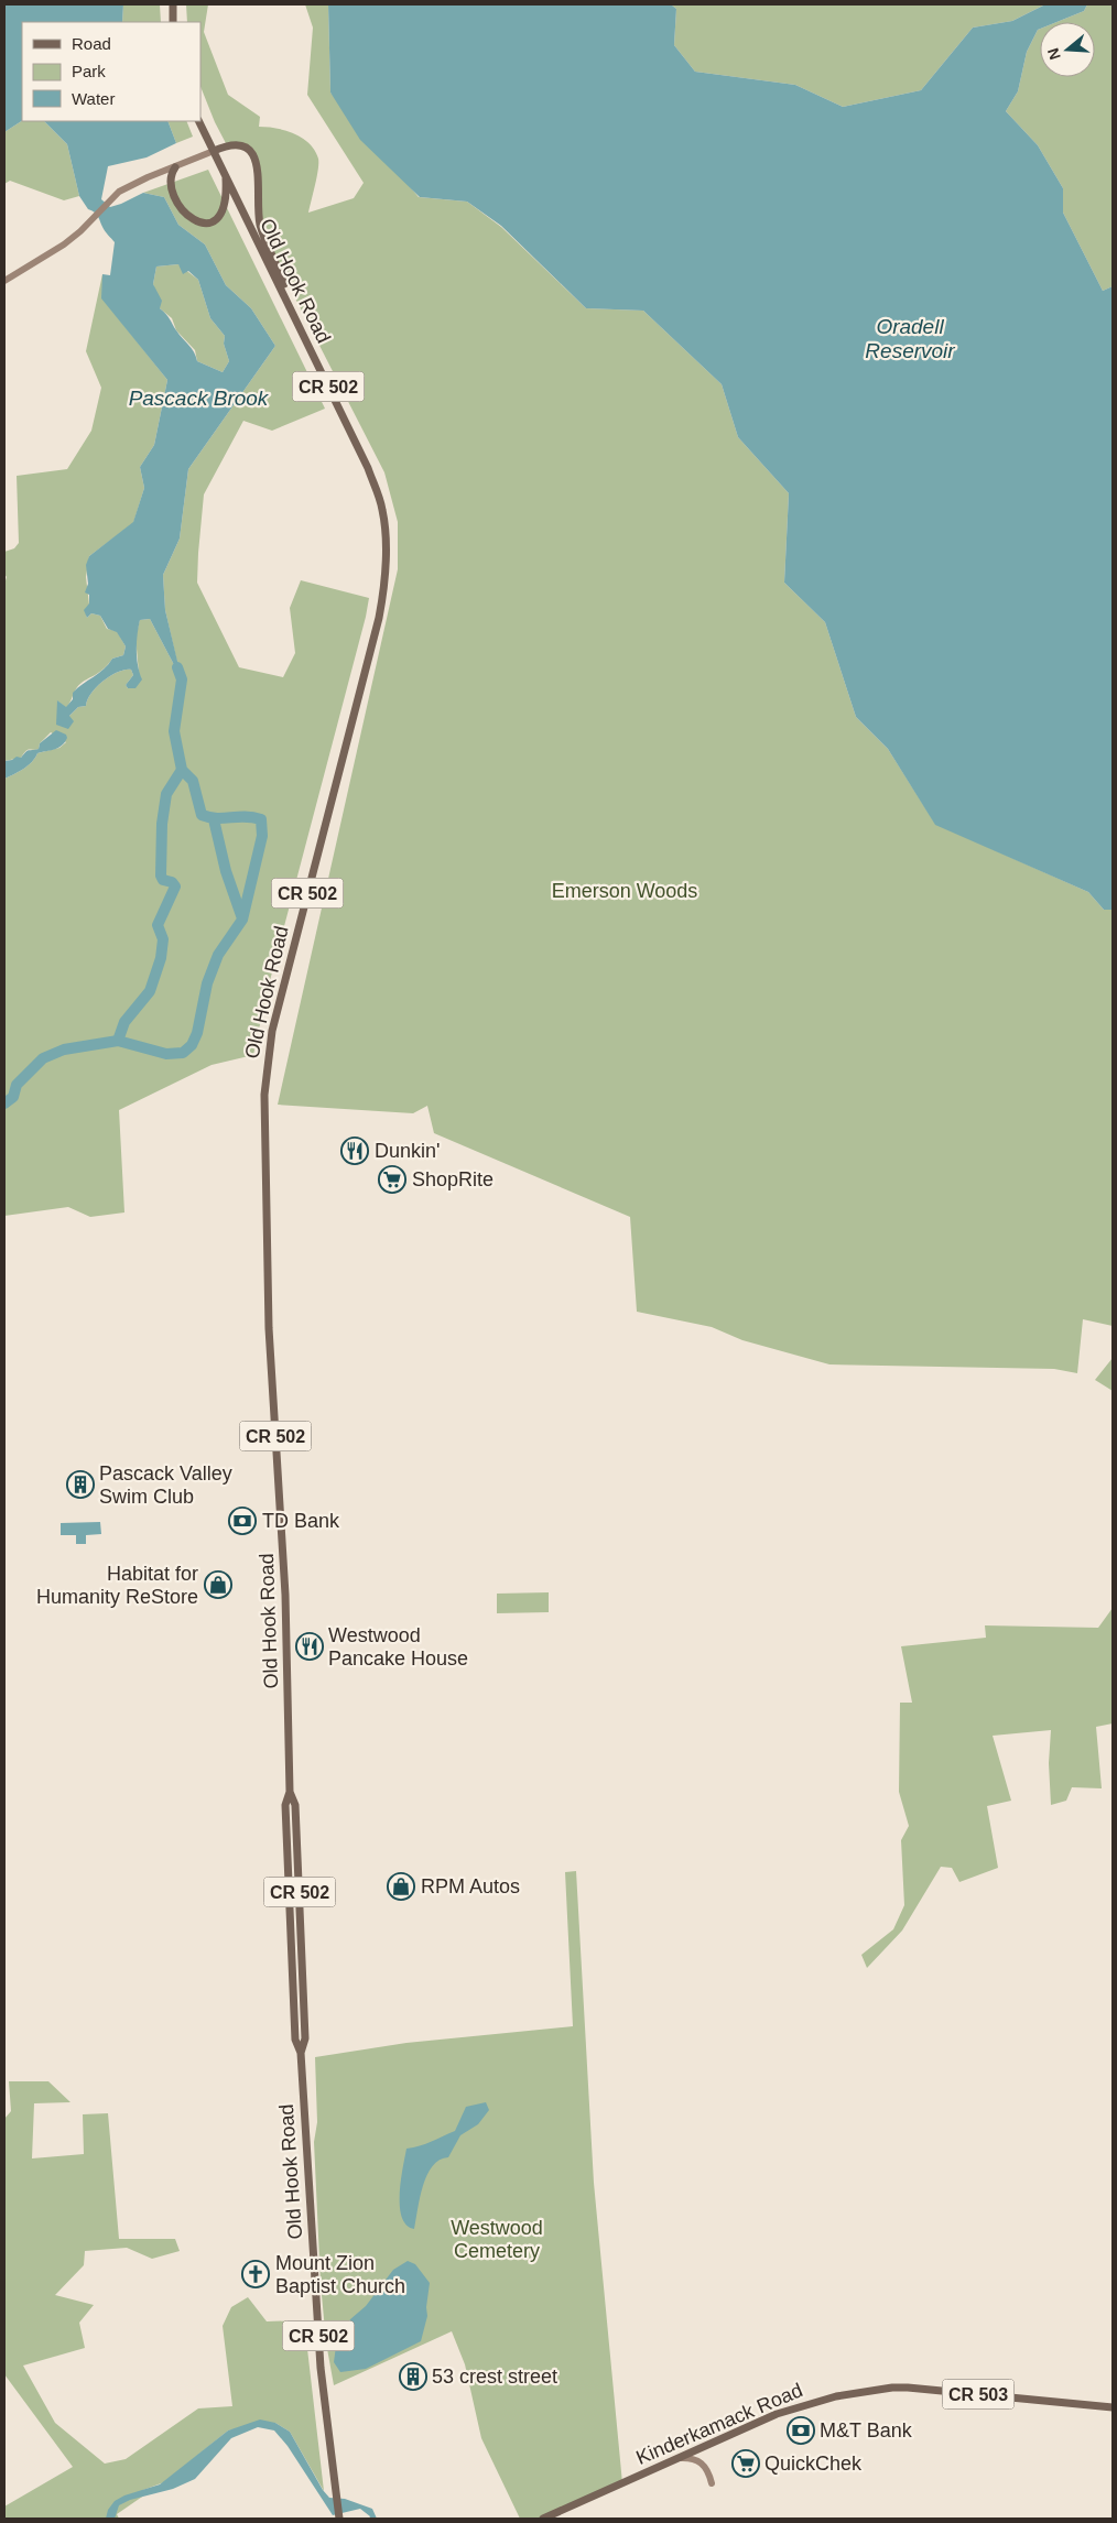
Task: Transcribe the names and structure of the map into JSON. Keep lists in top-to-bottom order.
{
  "streets": {
    "main road": [
      "Old Hook Road",
      "CR 502",
      "CR 503",
      "Kinderkamack Road"
    ]
  },
  "water": ["Oradell Reservoir", "Pascack Brook"],
  "parks": ["Emerson Woods", "Westwood Cemetery"],
  "places": {
    "restaurant": ["Dunkin'", "Westwood Pancake House"],
    "supermarket": ["ShopRite", "QuickChek"],
    "building": ["Pascack Valley Swim Club", "53 crest street"],
    "bank": ["TD Bank", "M&T Bank"],
    "shop": ["Habitat for Humanity ReStore", "RPM Autos"],
    "church": ["Mount Zion Baptist Church"]
  },
  "legend": ["Road", "Park", "Water"],
  "north": "left"
}
